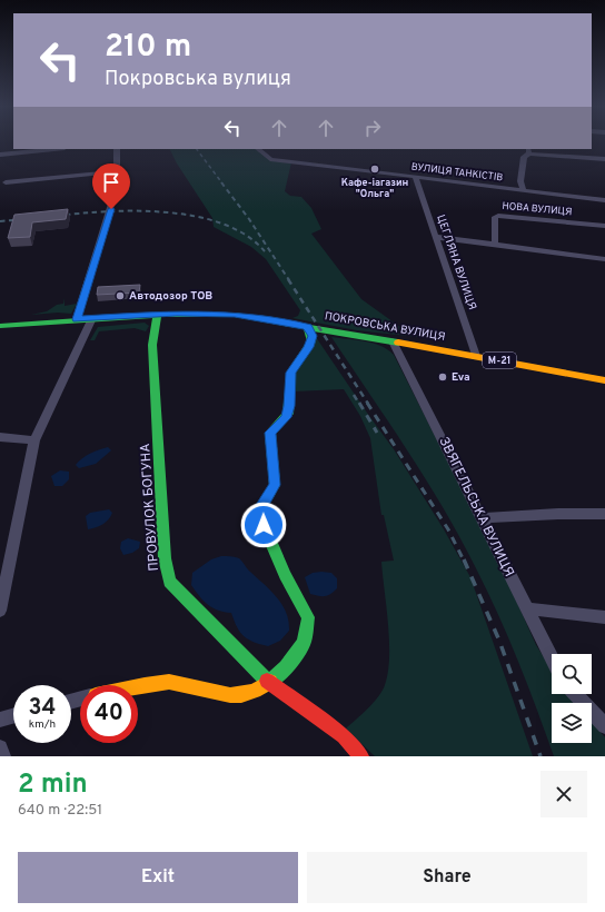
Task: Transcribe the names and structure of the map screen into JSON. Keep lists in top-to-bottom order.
{
  "streets": {
    "main road": ["ПОКРОВСЬКА ВУЛИЦЯ", "М-21", "ПРОВУЛОК БОГУНА"],
    "street": [
      "ВУЛИЦЯ ТАНКІСТІВ",
      "НОВА ВУЛИЦЯ",
      "ЦЕГЛЯНА ВУЛИЦЯ",
      "ЗВЯГЕЛЬСЬКА ВУЛИЦЯ"
    ]
  },
  "crossings": [
    ["ВУЛИЦЯ ТАНКІСТІВ", "ЦЕГЛЯНА ВУЛИЦЯ"],
    ["ЦЕГЛЯНА ВУЛИЦЯ", "ПОКРОВСЬКА ВУЛИЦЯ"],
    ["ПОКРОВСЬКА ВУЛИЦЯ", "ПРОВУЛОК БОГУНА"],
    ["ПОКРОВСЬКА ВУЛИЦЯ", "ЗВЯГЕЛЬСЬКА ВУЛИЦЯ"]
  ],
  "places": ["Кафе-іагазин \"Ольга\"", "Автодозор ТОВ", "Eva"],
  "page": {
    "turn": ["210 m", "Покровська вулиця"],
    "speed": "34 km/h",
    "limit": "40",
    "heading": ["2 min", "640 m · 22:51"],
    "buttons": ["Exit", "Share"]
  }
}
